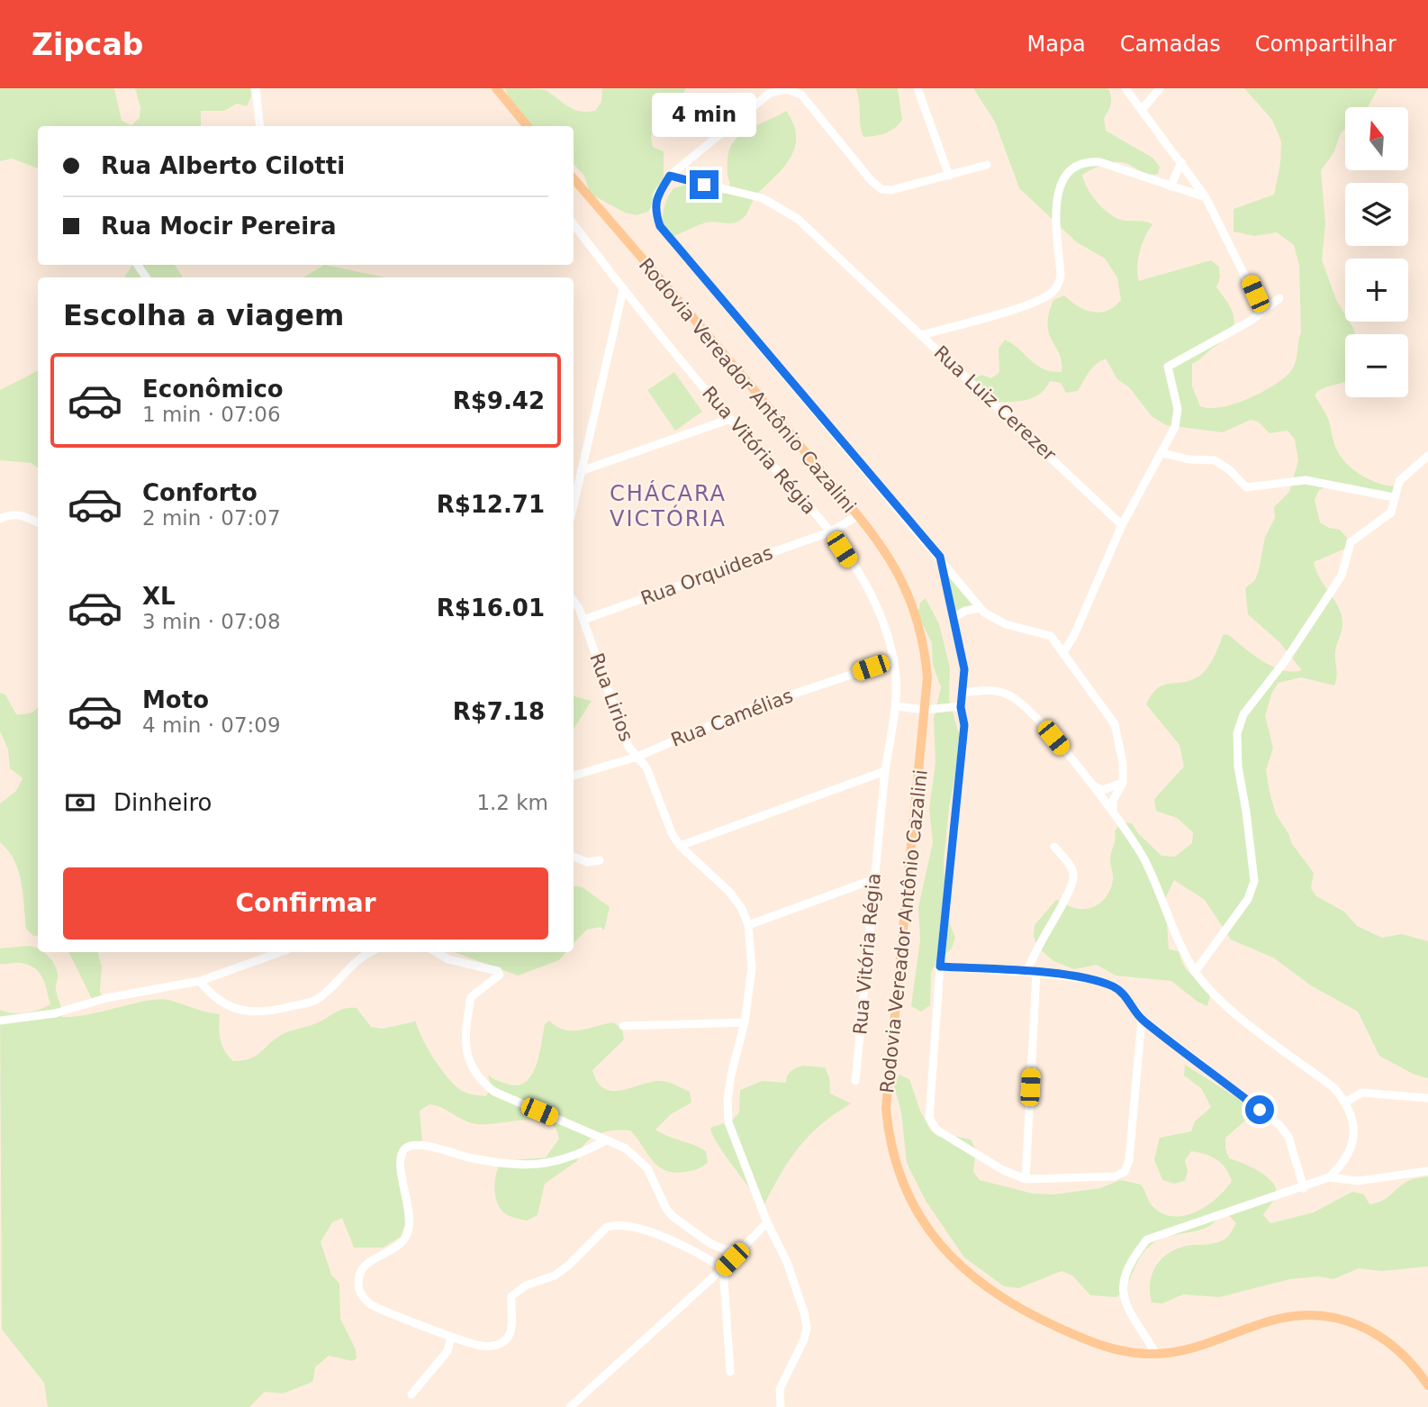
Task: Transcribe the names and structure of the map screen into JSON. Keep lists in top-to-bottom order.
{
  "streets": {
    "main road": ["Rodovia Vereador Antônio Cazalini"],
    "street": [
      "Rua Luiz Cerezer",
      "Rua Vitória Régia",
      "Rua Orquideas",
      "Rua Lirios",
      "Rua Camélias"
    ]
  },
  "crossings": [
    ["Rodovia Vereador Antônio Cazalini", "Rua Orquideas"],
    ["Rua Vitória Régia", "Rua Orquideas"],
    ["Rua Vitória Régia", "Rua Camélias"],
    ["Rua Orquideas", "Rua Lirios"],
    ["Rua Lirios", "Rua Camélias"]
  ],
  "districts": ["CHÁCARA VICTÓRIA"],
  "north": "top",
  "page": {
    "header": "Zipcab",
    "nav": ["Mapa", "Camadas", "Compartilhar"],
    "bubble": "4 min",
    "map_buttons": ["+", "−"],
    "banner": ["Rua Alberto Cilotti", "Rua Mocir Pereira"],
    "heading": "Escolha a viagem",
    "list": [
      {
        "name": "Econômico",
        "note": "1 min · 07:06",
        "value": "R$9.42"
      },
      {
        "name": "Conforto",
        "note": "2 min · 07:07",
        "value": "R$12.71"
      },
      {
        "name": "XL",
        "note": "3 min · 07:08",
        "value": "R$16.01"
      },
      {
        "name": "Moto",
        "note": "4 min · 07:09",
        "value": "R$7.18"
      }
    ],
    "pay": ["Dinheiro", "1.2 km"],
    "buttons": "Confirmar"
  }
}
